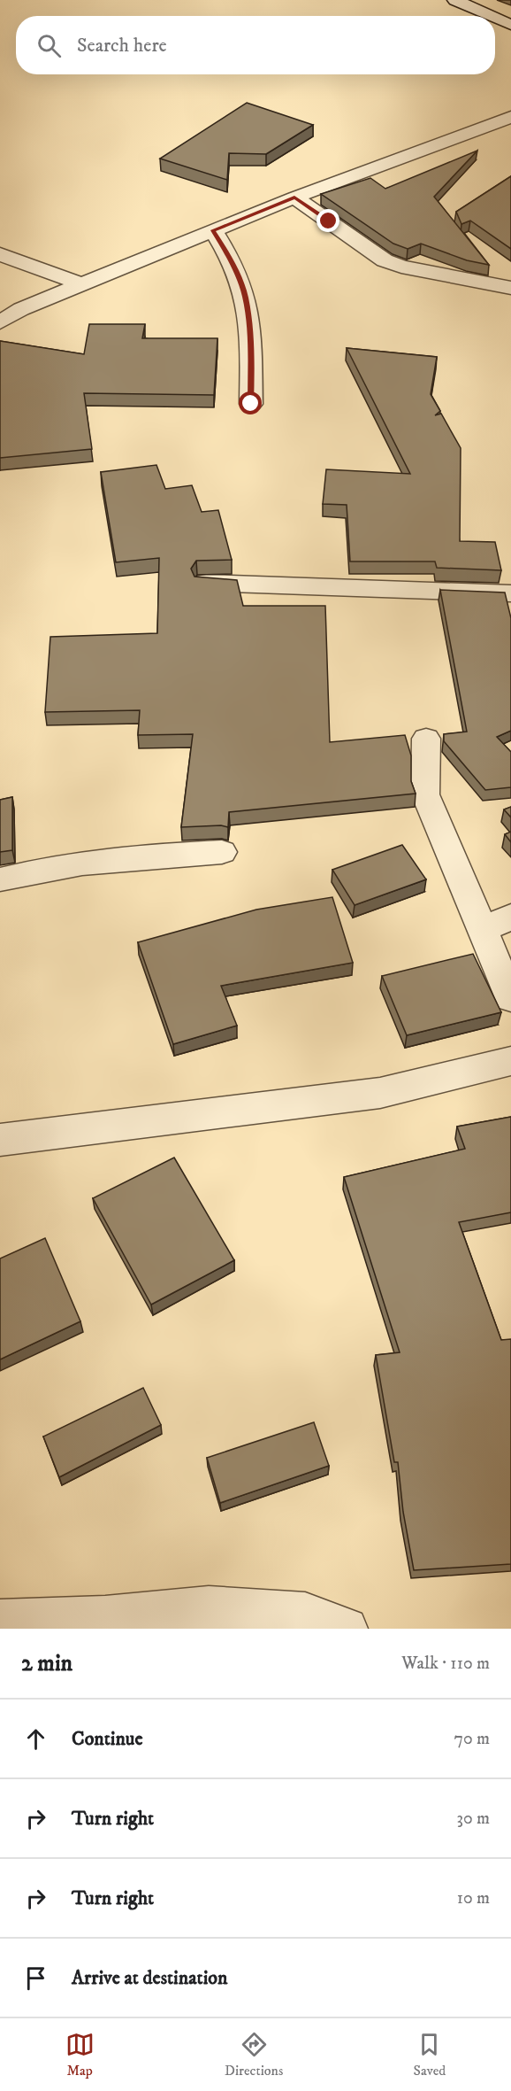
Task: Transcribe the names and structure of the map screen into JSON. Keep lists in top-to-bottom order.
{
  "page": {
    "search": "Search here",
    "heading": ["2 min", "Walk · 110 m"],
    "list": [
      ["Continue", "70 m"],
      ["Turn right", "30 m"],
      ["Turn right", "10 m"],
      "Arrive at destination"
    ],
    "nav": ["Map", "Directions", "Saved"]
  }
}
